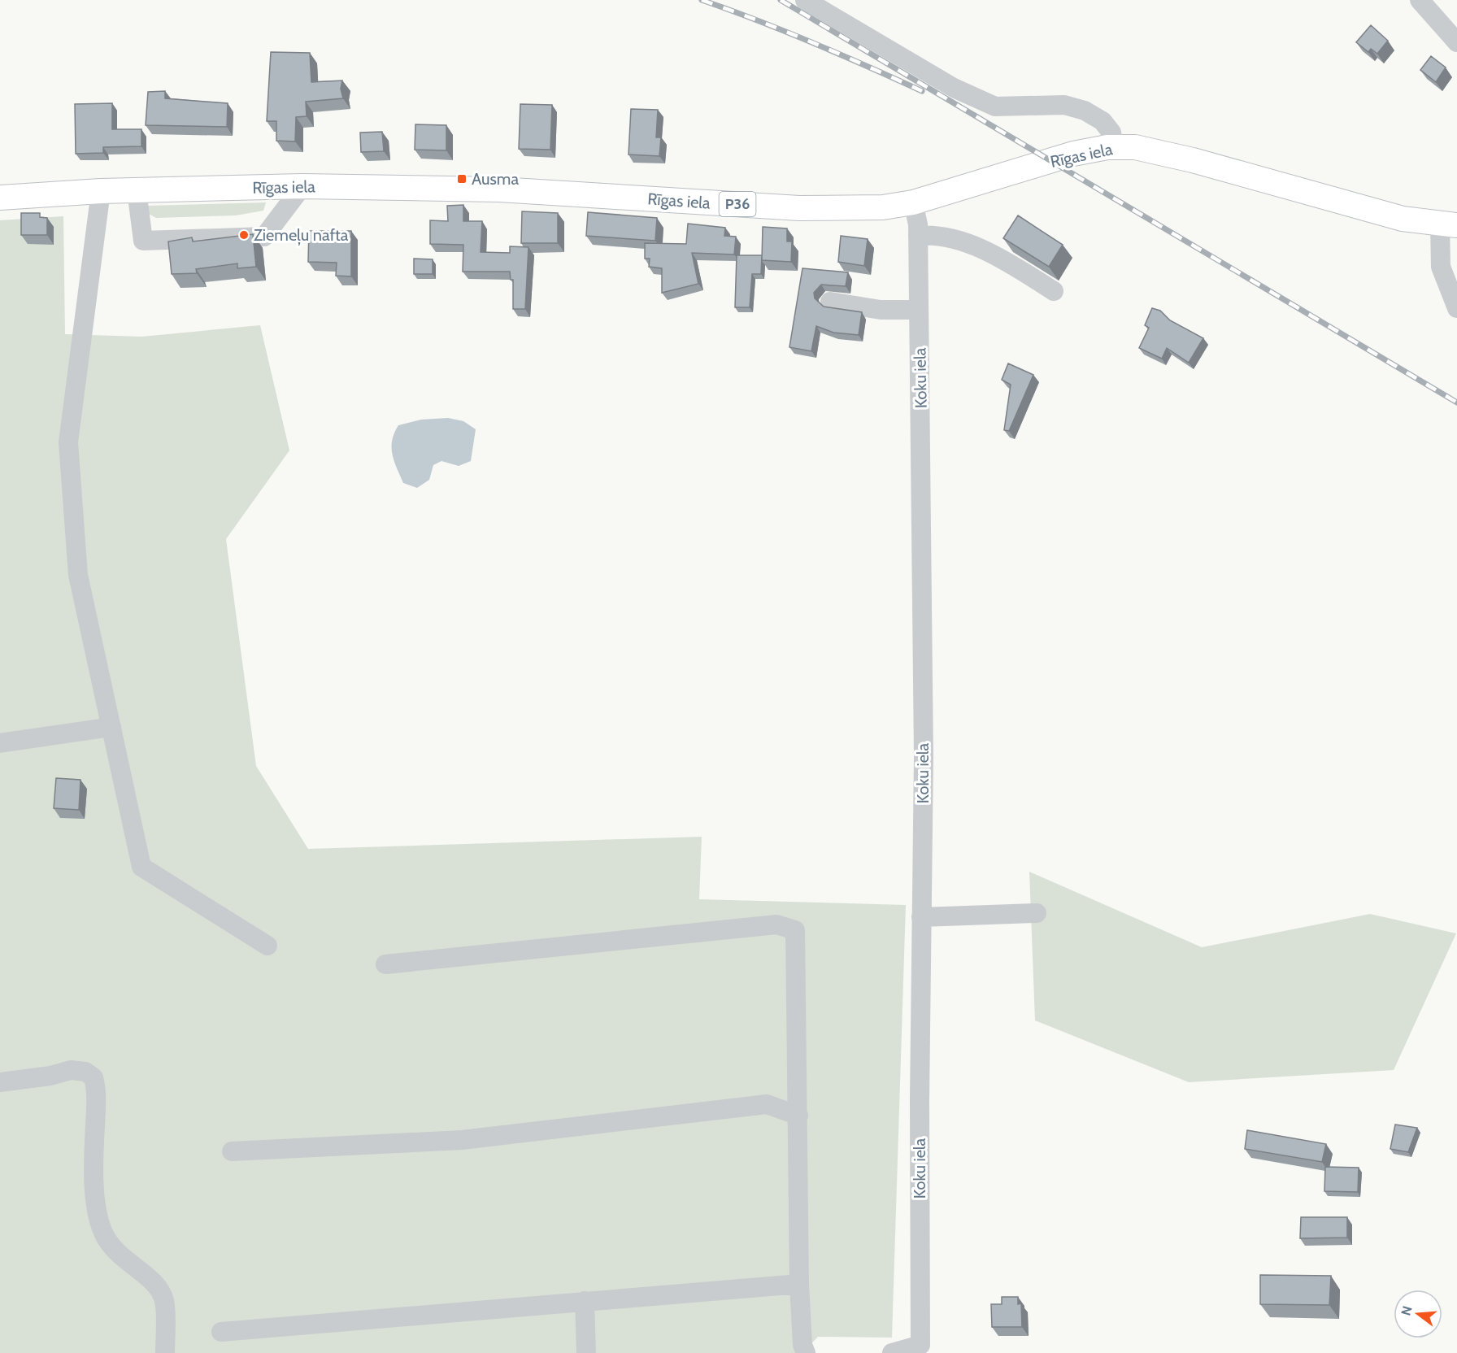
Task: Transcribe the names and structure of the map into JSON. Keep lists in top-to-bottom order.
{
  "streets": {
    "main road": ["Rīgas iela", "P36"],
    "street": ["Koku iela"]
  },
  "crossings": [
    ["Rīgas iela", "Koku iela"]
  ],
  "places": {
    "transit": ["Ausma"],
    "other": ["Ziemeļu nafta"]
  },
  "north": "left"
}
